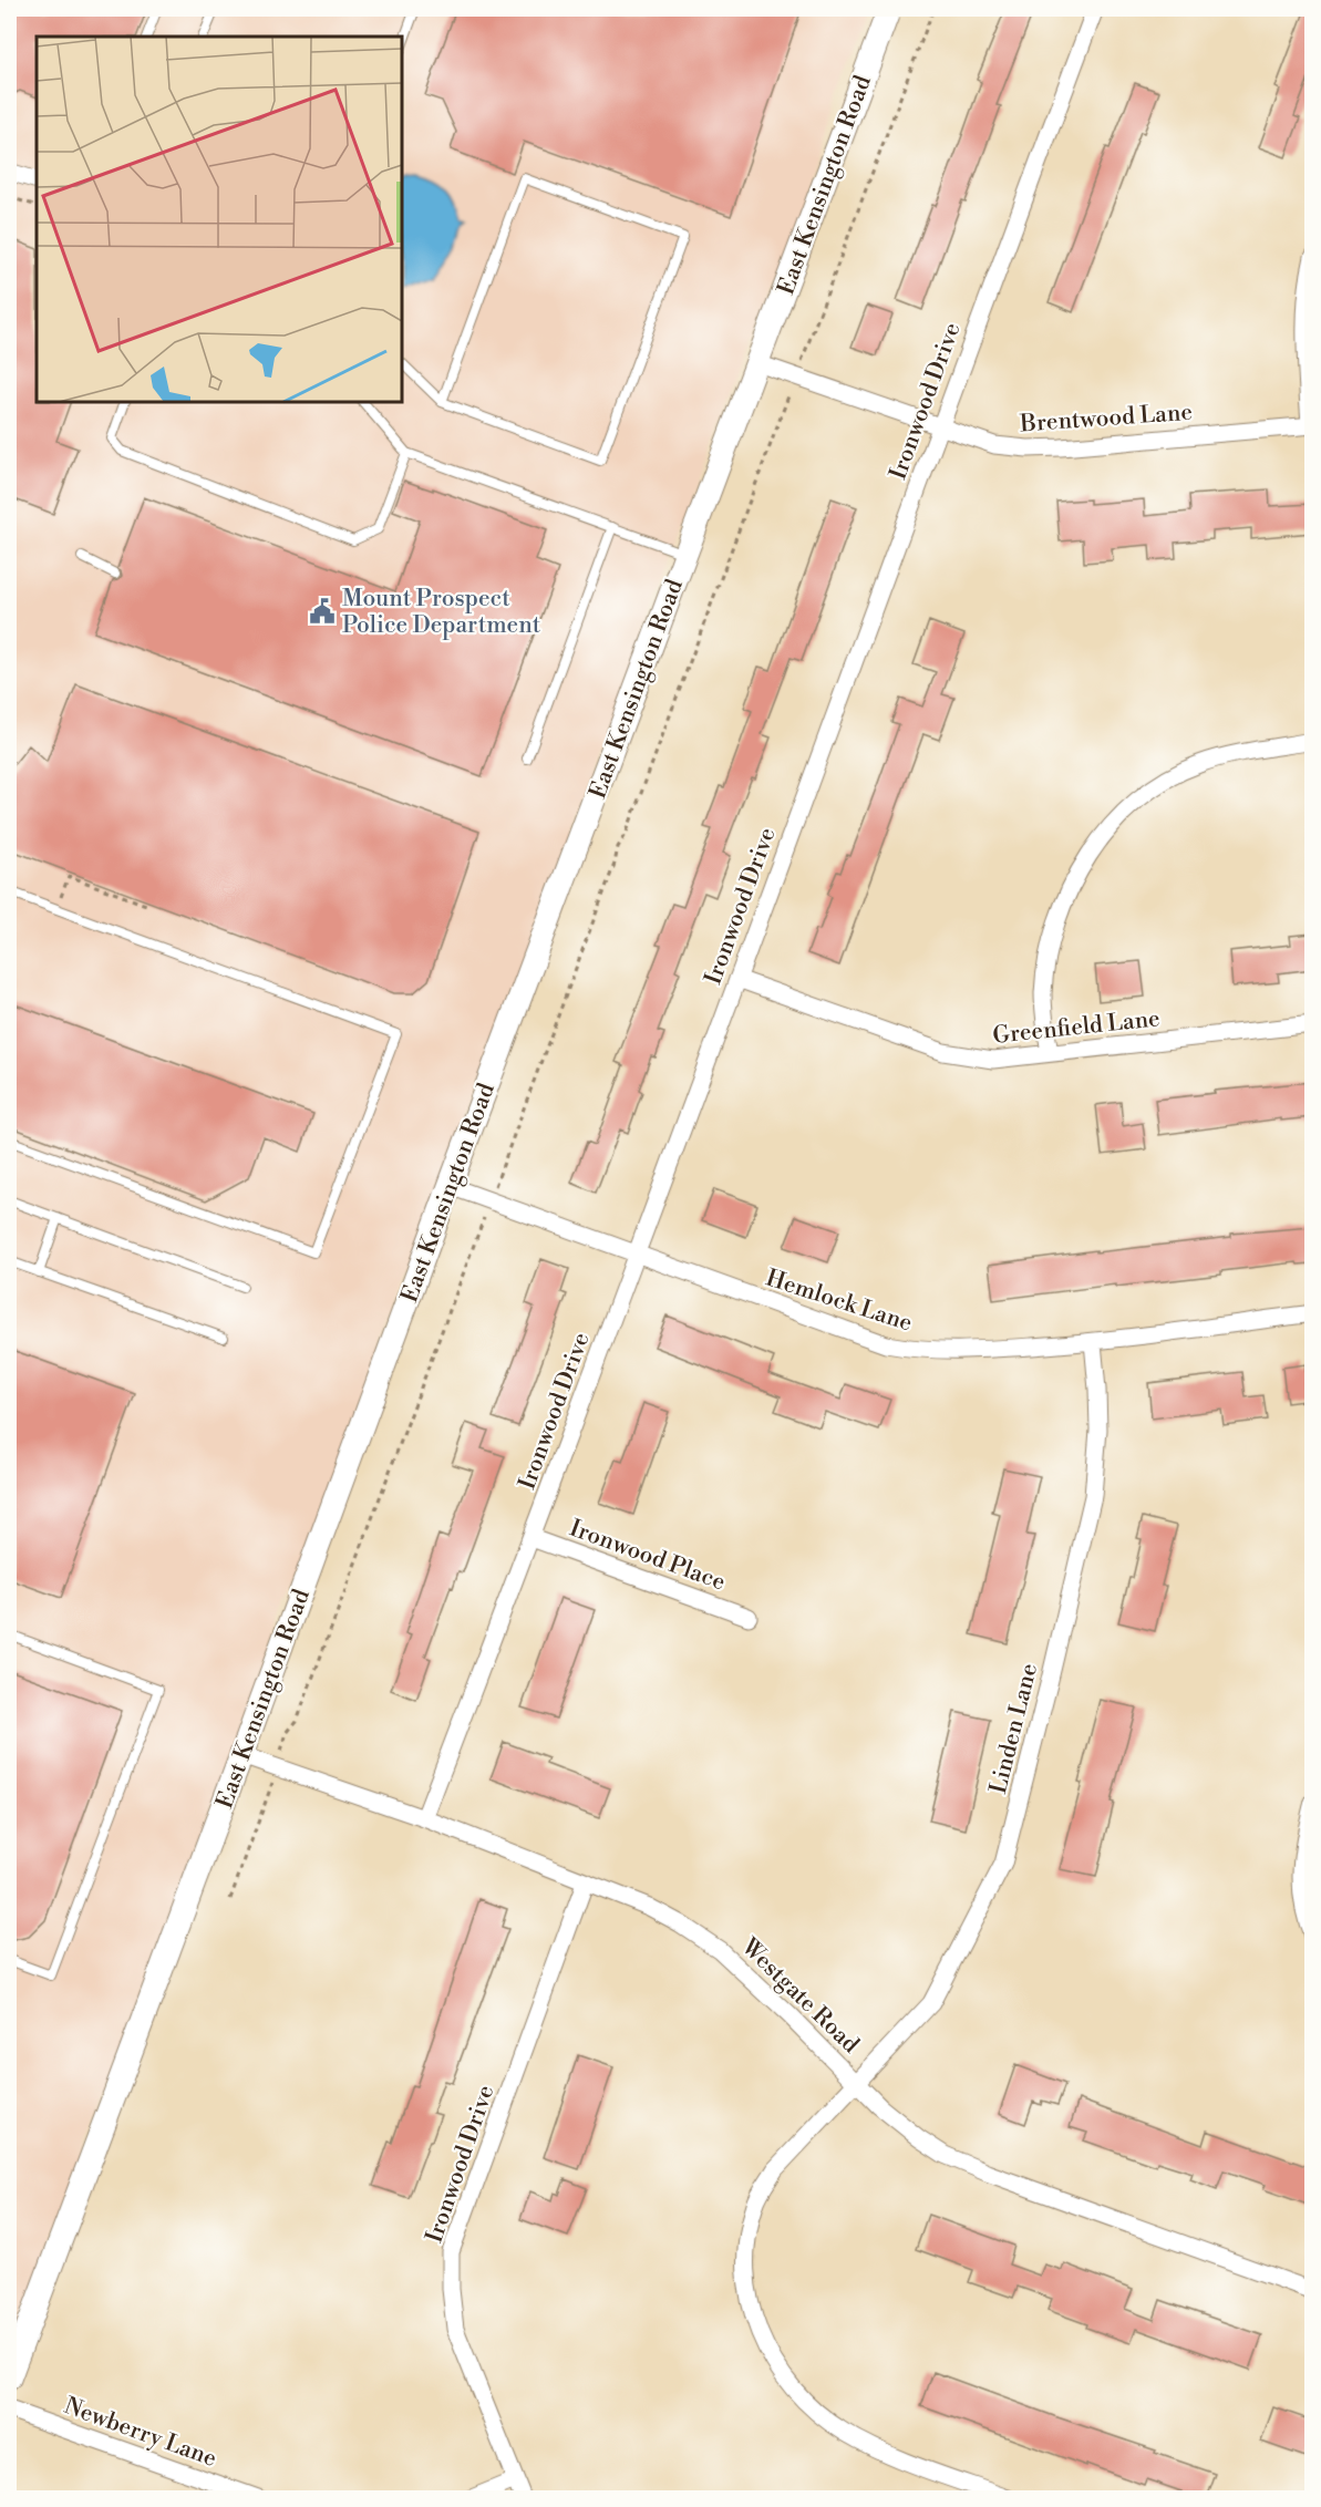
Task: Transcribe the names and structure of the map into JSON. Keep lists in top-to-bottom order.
{
  "streets": {
    "main road": ["East Kensington Road"],
    "street": [
      "Ironwood Drive",
      "Brentwood Lane",
      "Greenfield Lane",
      "Hemlock Lane",
      "Ironwood Place",
      "Linden Lane",
      "Westgate Road",
      "Newberry Lane"
    ]
  },
  "crossings": [
    ["East Kensington Road", "Brentwood Lane"],
    ["East Kensington Road", "Hemlock Lane"],
    ["East Kensington Road", "Westgate Road"],
    ["Ironwood Drive", "Brentwood Lane"],
    ["Ironwood Drive", "Greenfield Lane"],
    ["Ironwood Drive", "Hemlock Lane"],
    ["Ironwood Drive", "Ironwood Place"],
    ["Ironwood Drive", "Westgate Road"],
    ["Hemlock Lane", "Linden Lane"],
    ["Linden Lane", "Westgate Road"]
  ],
  "places": {
    "public building": ["Mount Prospect Police Department"]
  }
}
